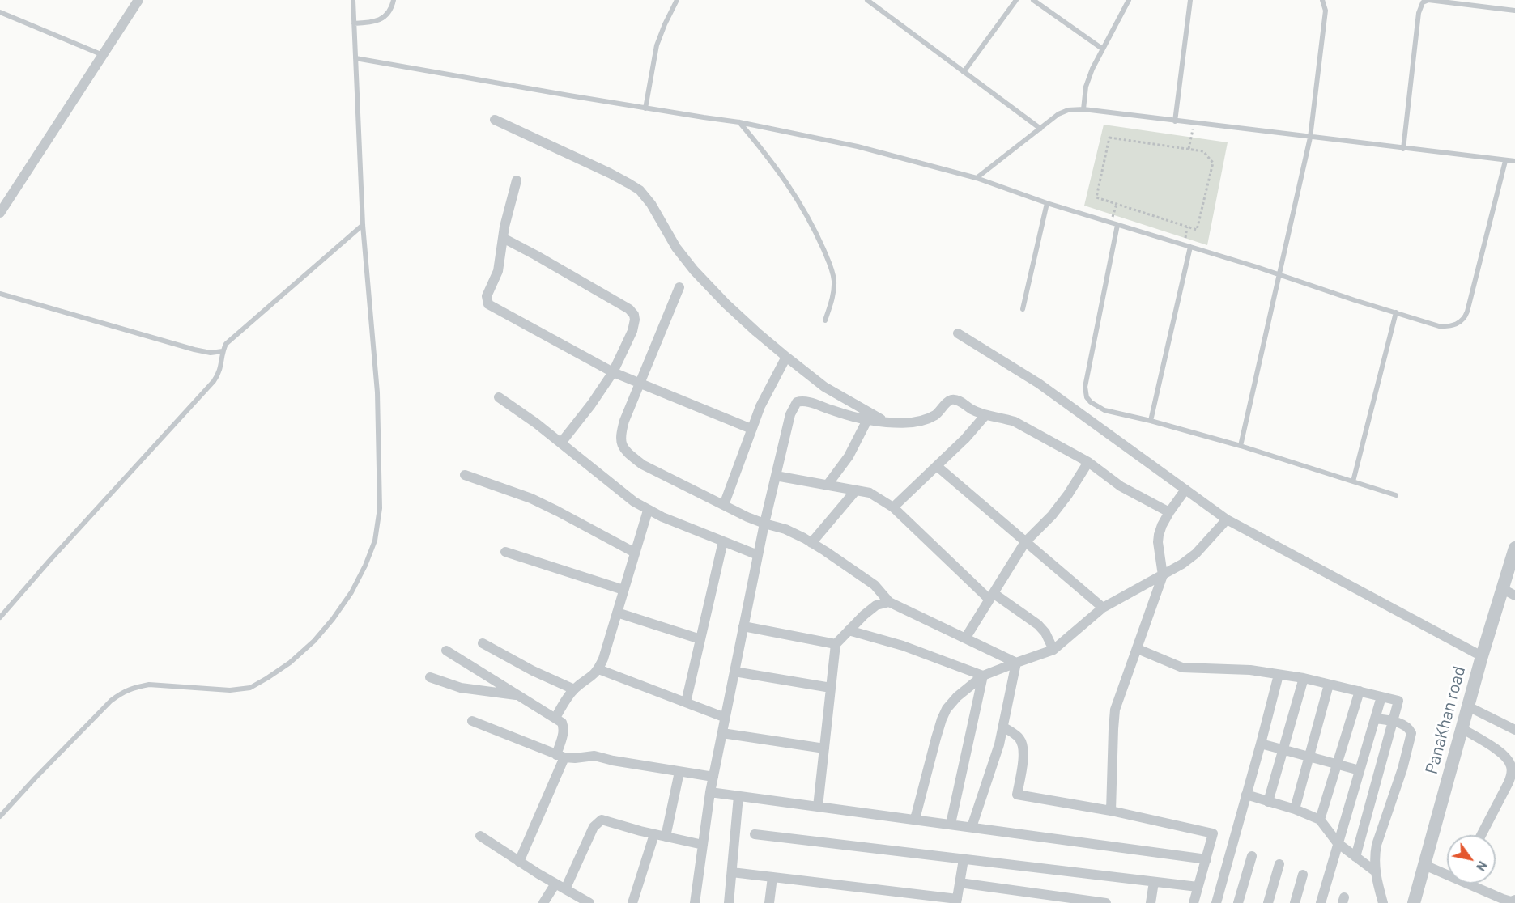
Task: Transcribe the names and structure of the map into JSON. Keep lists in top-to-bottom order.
{
  "streets": {
    "street": ["PanaKhan road"]
  },
  "north": "bottom right"
}
